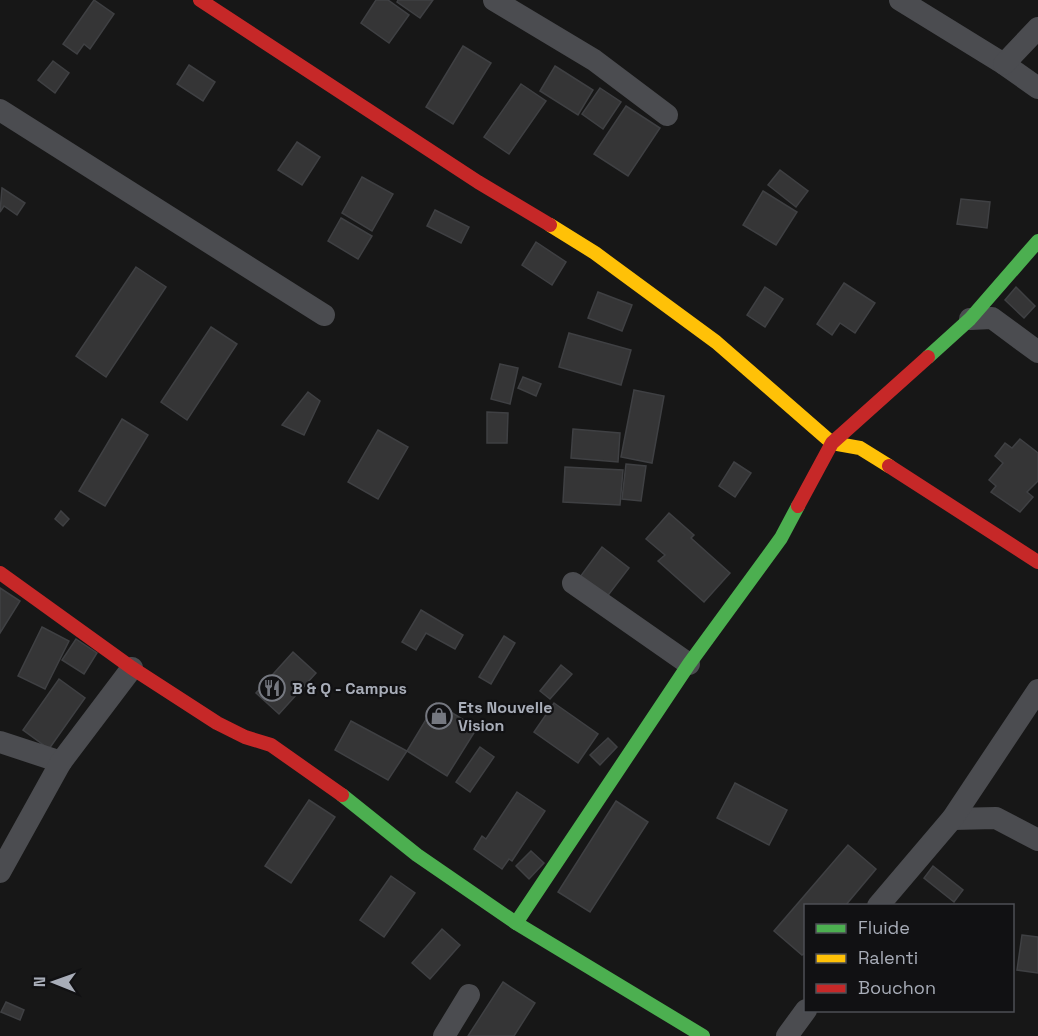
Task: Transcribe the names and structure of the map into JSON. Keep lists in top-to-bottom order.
{
  "places": {
    "restaurant": ["B & Q - Campus"],
    "shop": ["Ets Nouvelle Vision"]
  },
  "legend": ["Fluide", "Ralenti", "Bouchon"],
  "north": "left"
}
